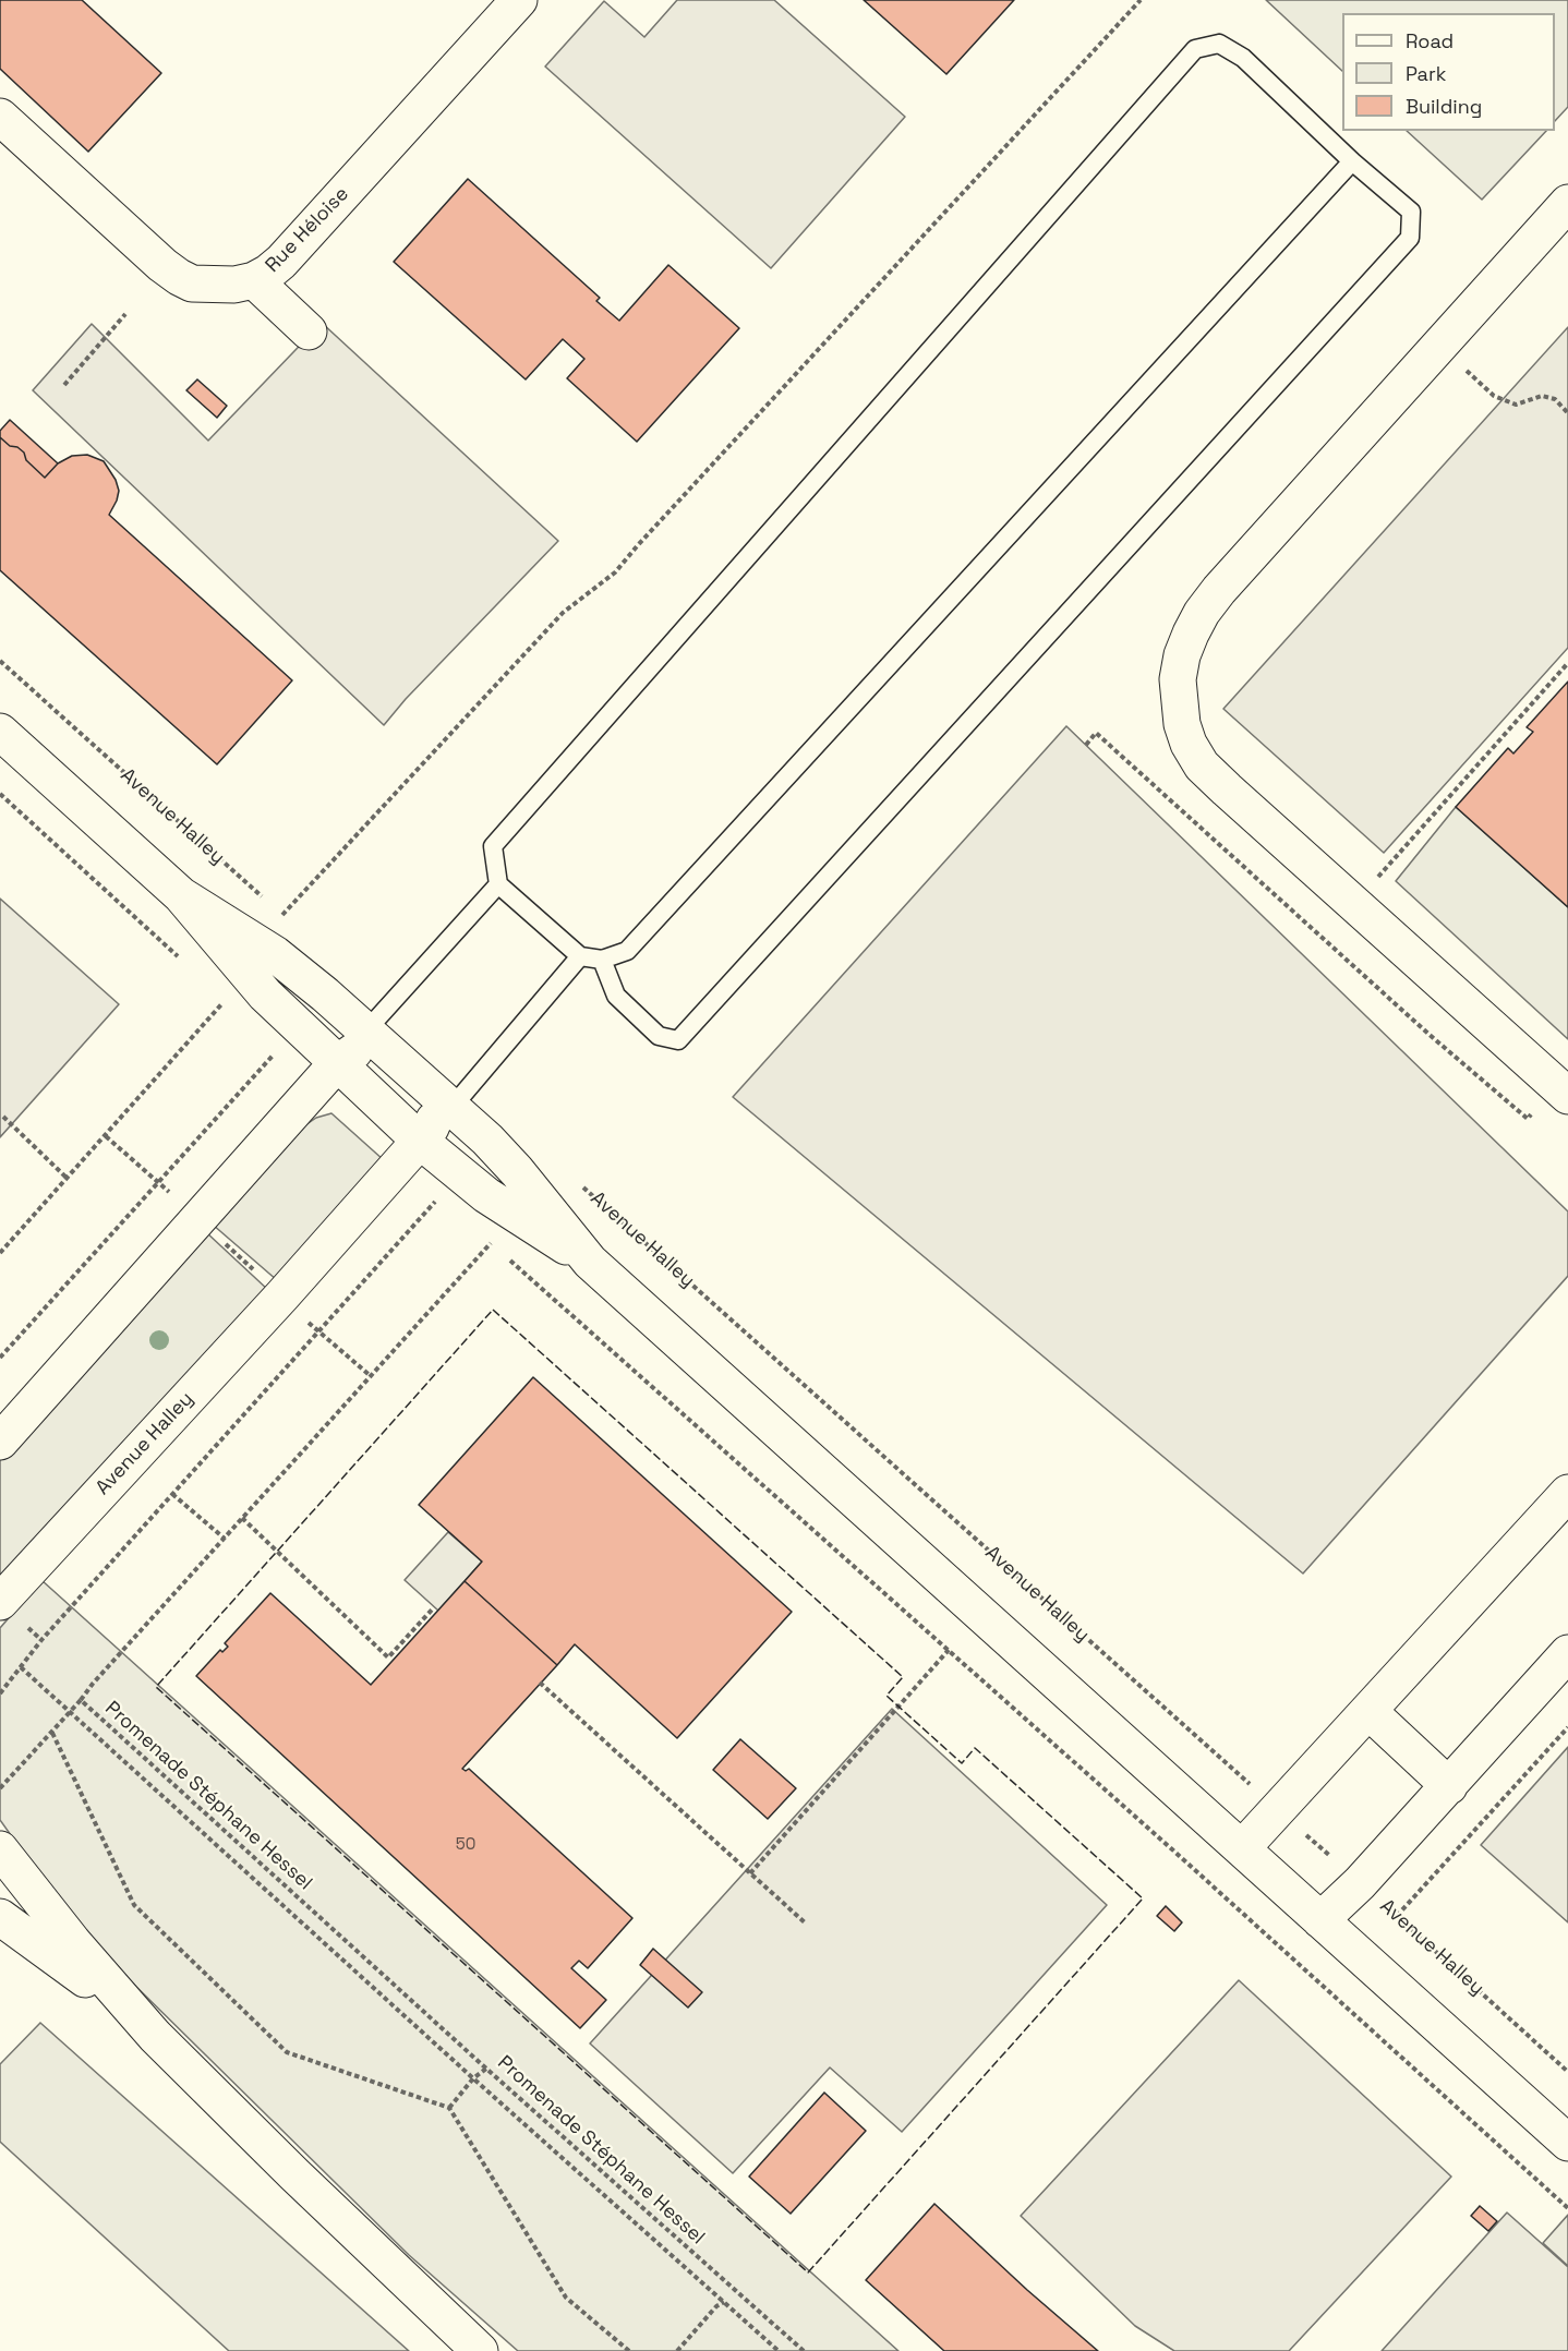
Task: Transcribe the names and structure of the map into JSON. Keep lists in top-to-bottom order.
{
  "streets": {
    "street": ["Rue Héloise", "Avenue Halley"],
    "path": ["Promenade Stéphane Hessel"]
  },
  "house_numbers": ["50"],
  "legend": ["Road", "Park", "Building"]
}
